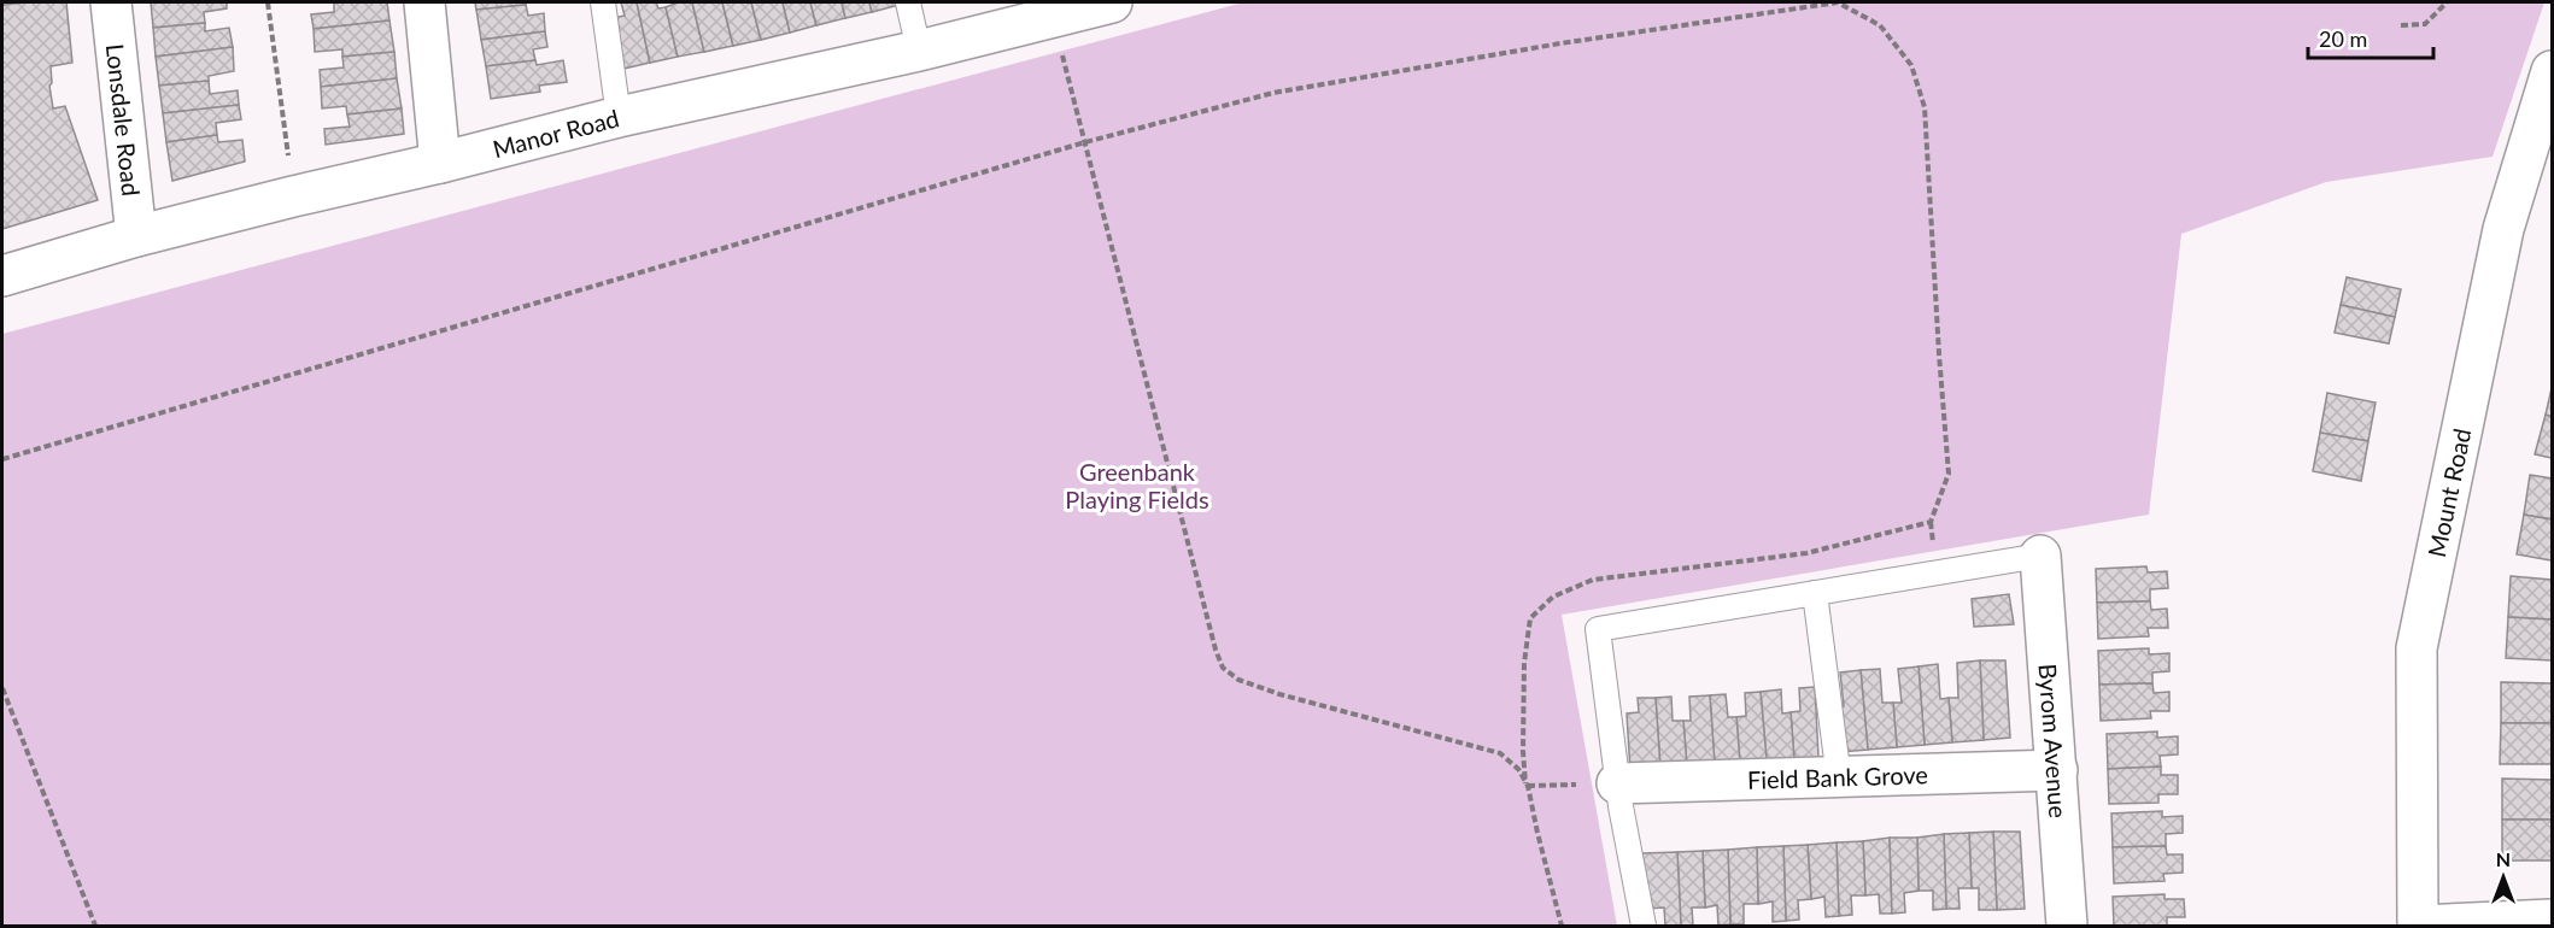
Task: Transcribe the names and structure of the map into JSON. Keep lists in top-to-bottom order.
{
  "streets": {
    "street": [
      "Lonsdale Road",
      "Manor Road",
      "Mount Road",
      "Byrom Avenue",
      "Field Bank Grove"
    ]
  },
  "crossings": [
    ["Lonsdale Road", "Manor Road"],
    ["Byrom Avenue", "Field Bank Grove"]
  ],
  "parks": ["Greenbank Playing Fields"],
  "scale_bar": "20 m",
  "north": "top"
}
